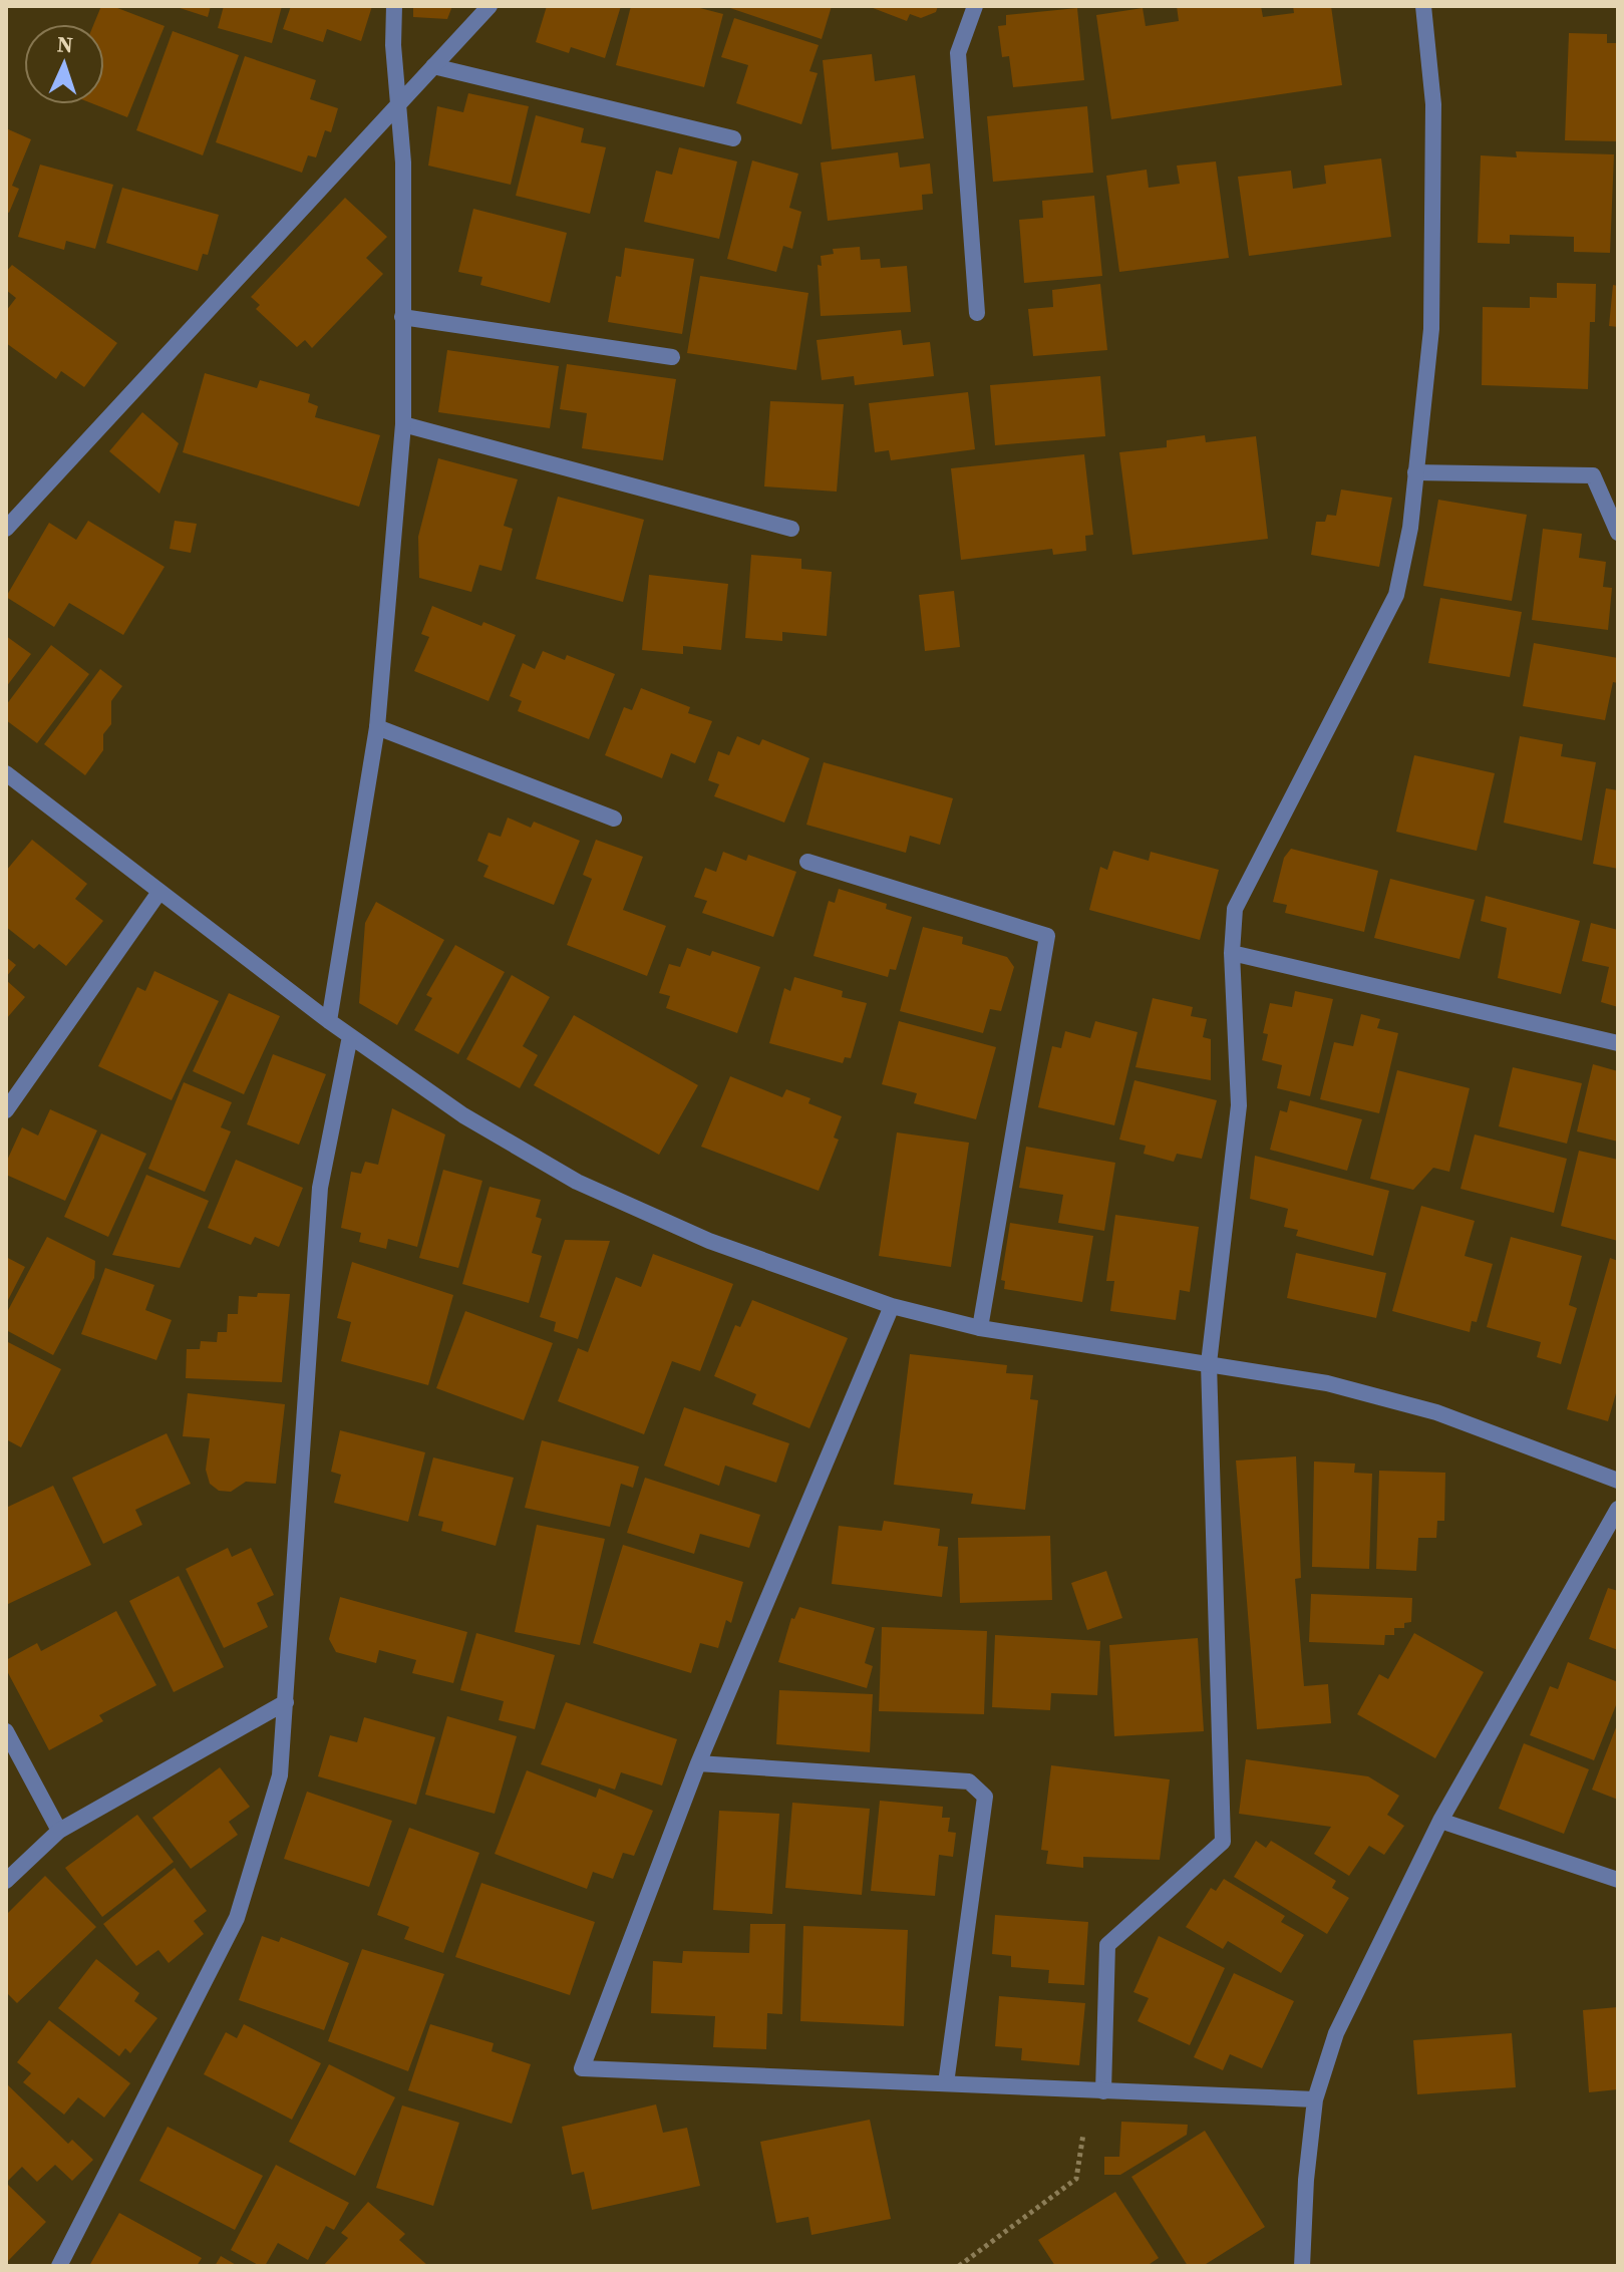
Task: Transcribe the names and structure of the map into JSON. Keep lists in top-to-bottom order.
{
  "north": "top"
}
